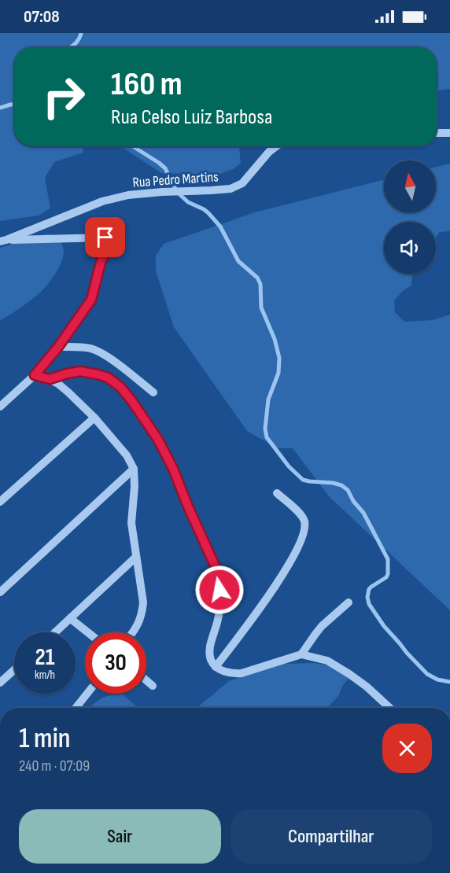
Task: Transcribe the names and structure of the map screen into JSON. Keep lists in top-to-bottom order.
{
  "streets": {
    "street": ["Rua Pedro Martins"]
  },
  "north": "top",
  "page": {
    "status": "07:08",
    "turn": ["160 m", "Rua Celso Luiz Barbosa"],
    "speed": "21 km/h",
    "limit": "30",
    "heading": ["1 min", "240 m · 07:09"],
    "buttons": ["Sair", "Compartilhar"]
  }
}
